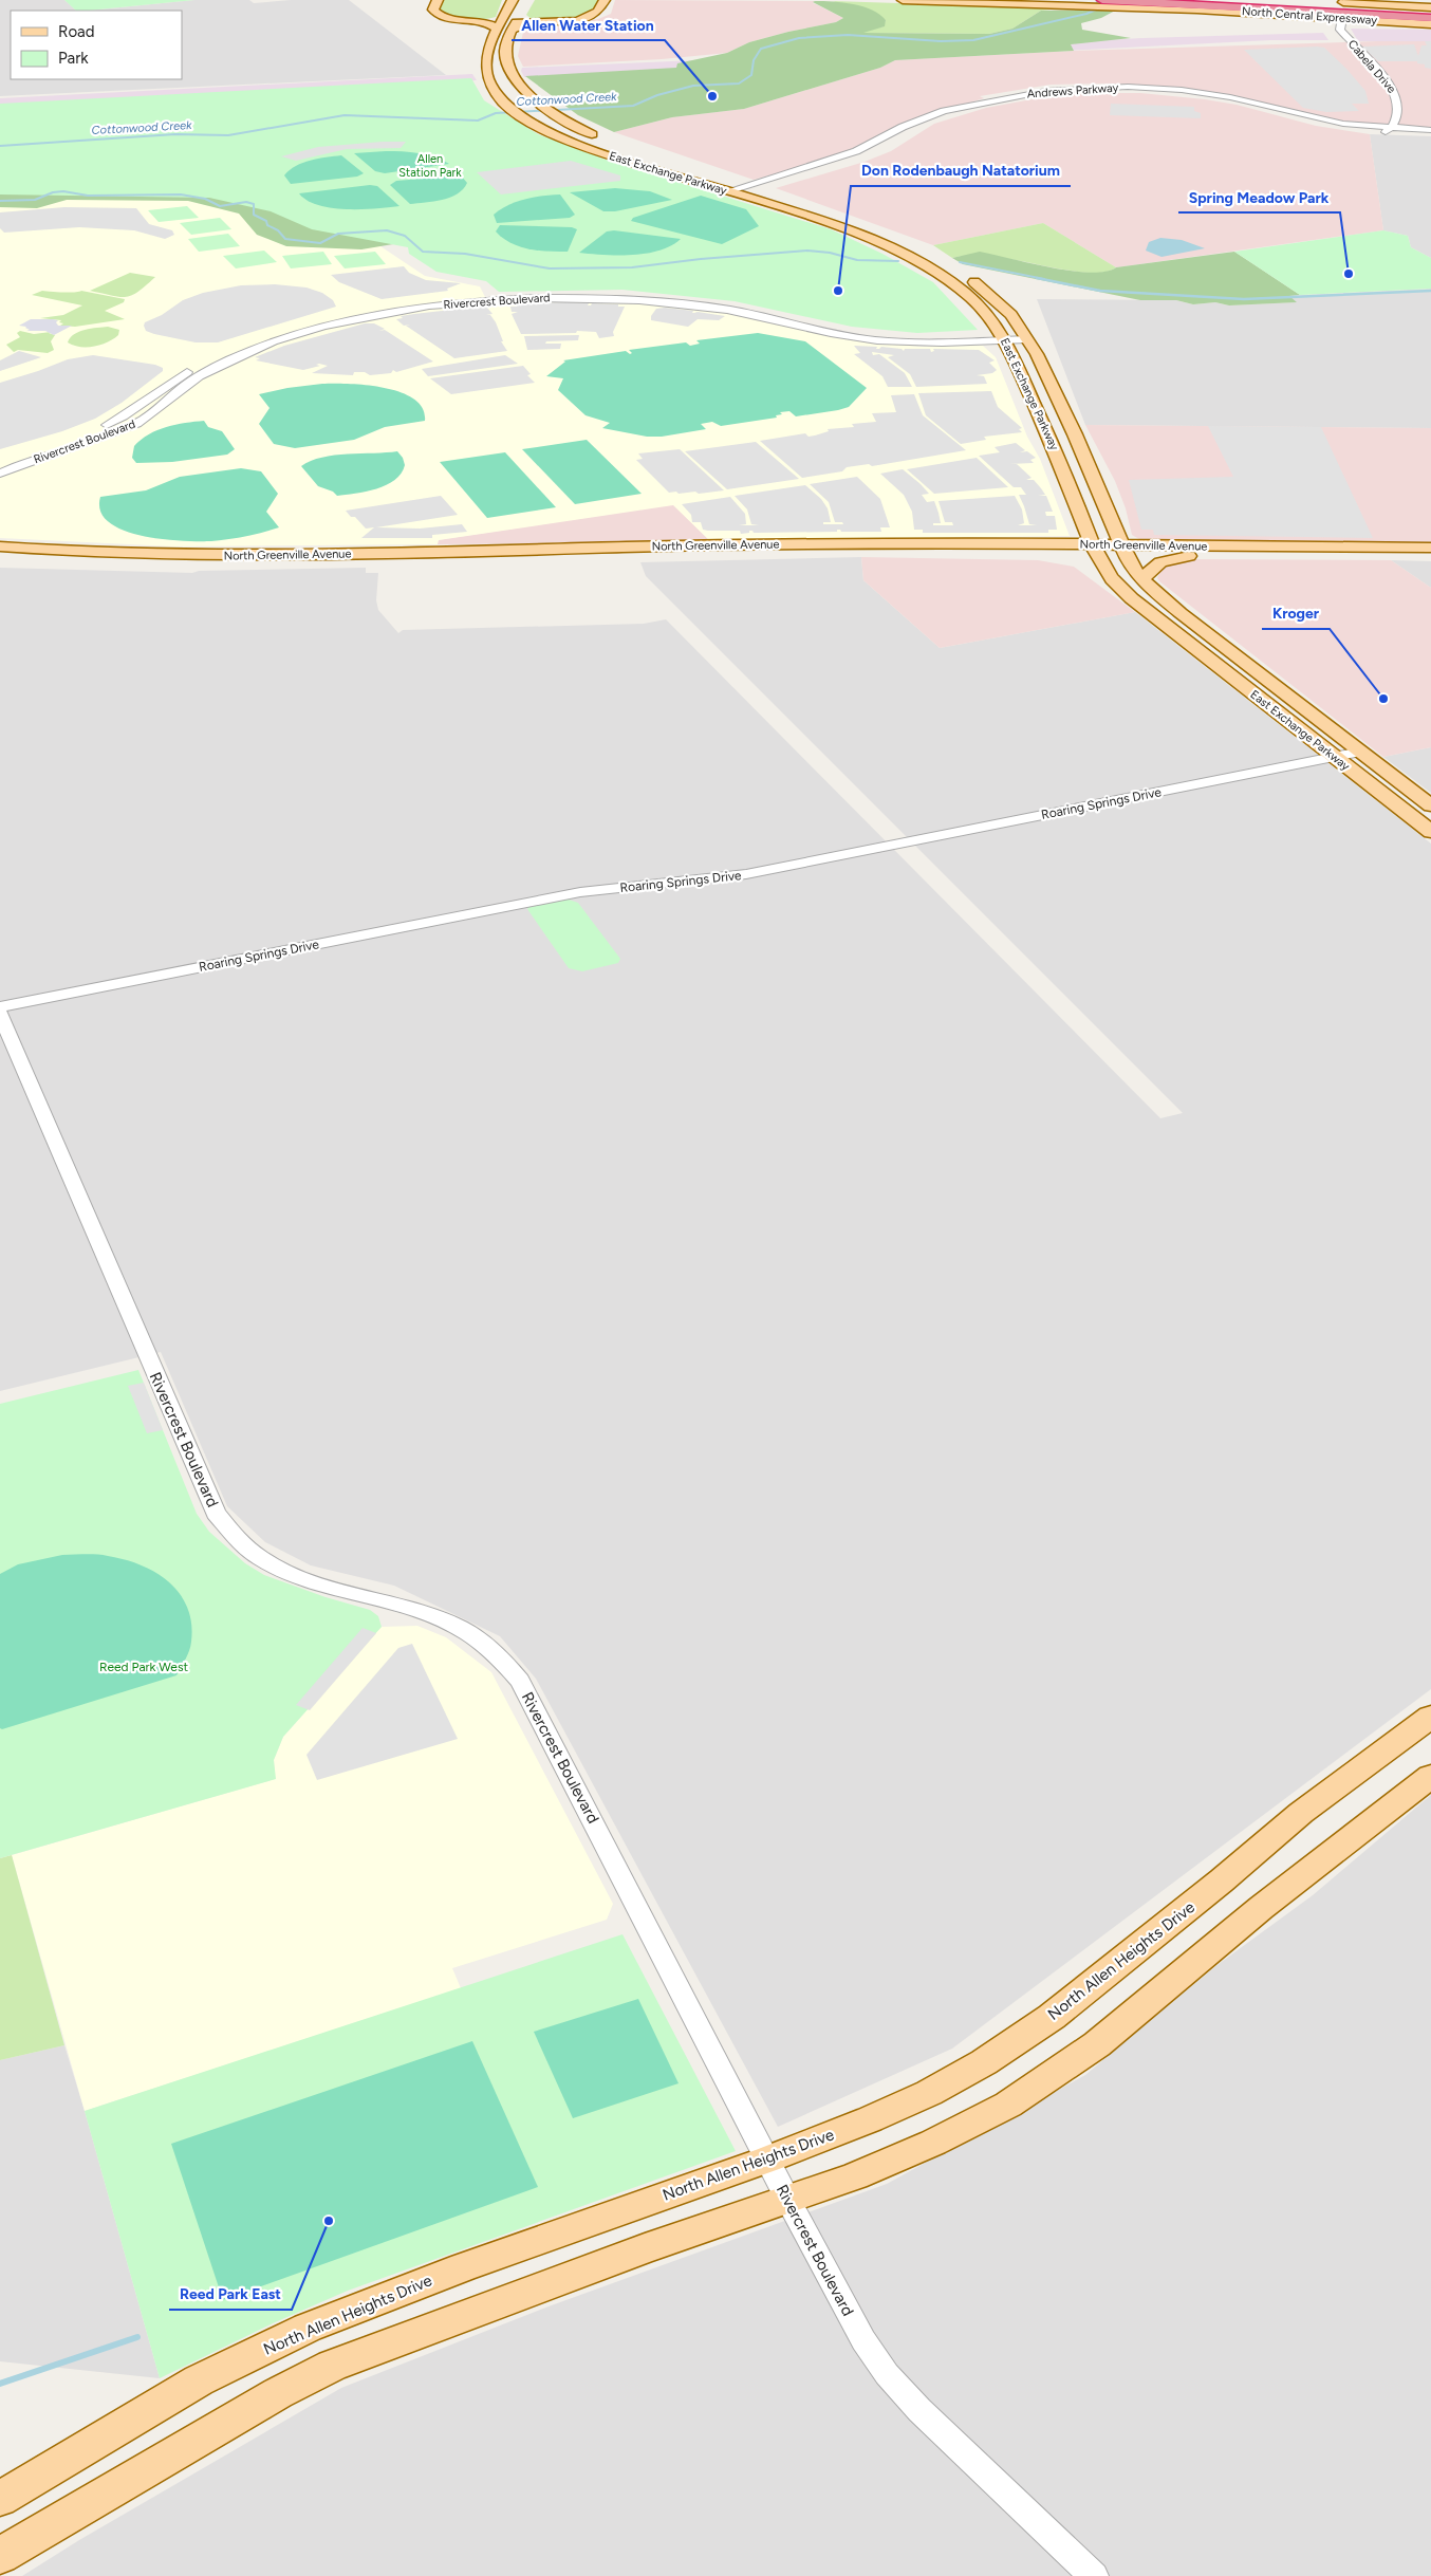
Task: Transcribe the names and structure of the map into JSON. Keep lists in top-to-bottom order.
{
  "streets": {
    "main road": [
      "North Central Expressway",
      "East Exchange Parkway",
      "North Greenville Avenue",
      "North Allen Heights Drive"
    ],
    "street": [
      "Cabela Drive",
      "Andrews Parkway",
      "Rivercrest Boulevard",
      "Roaring Springs Drive"
    ]
  },
  "crossings": [
    ["North Central Expressway", "Cabela Drive"],
    ["Cabela Drive", "Andrews Parkway"],
    ["Andrews Parkway", "East Exchange Parkway"],
    ["East Exchange Parkway", "Rivercrest Boulevard"],
    ["East Exchange Parkway", "North Greenville Avenue"],
    ["East Exchange Parkway", "Roaring Springs Drive"],
    ["Rivercrest Boulevard", "North Allen Heights Drive"]
  ],
  "water": ["Cottonwood Creek"],
  "parks": ["Allen Station Park", "Reed Park West"],
  "places": [
    "Allen Water Station",
    "Spring Meadow Park",
    "Don Rodenbaugh Natatorium",
    "Kroger",
    "Reed Park East"
  ],
  "legend": ["Road", "Park"]
}
